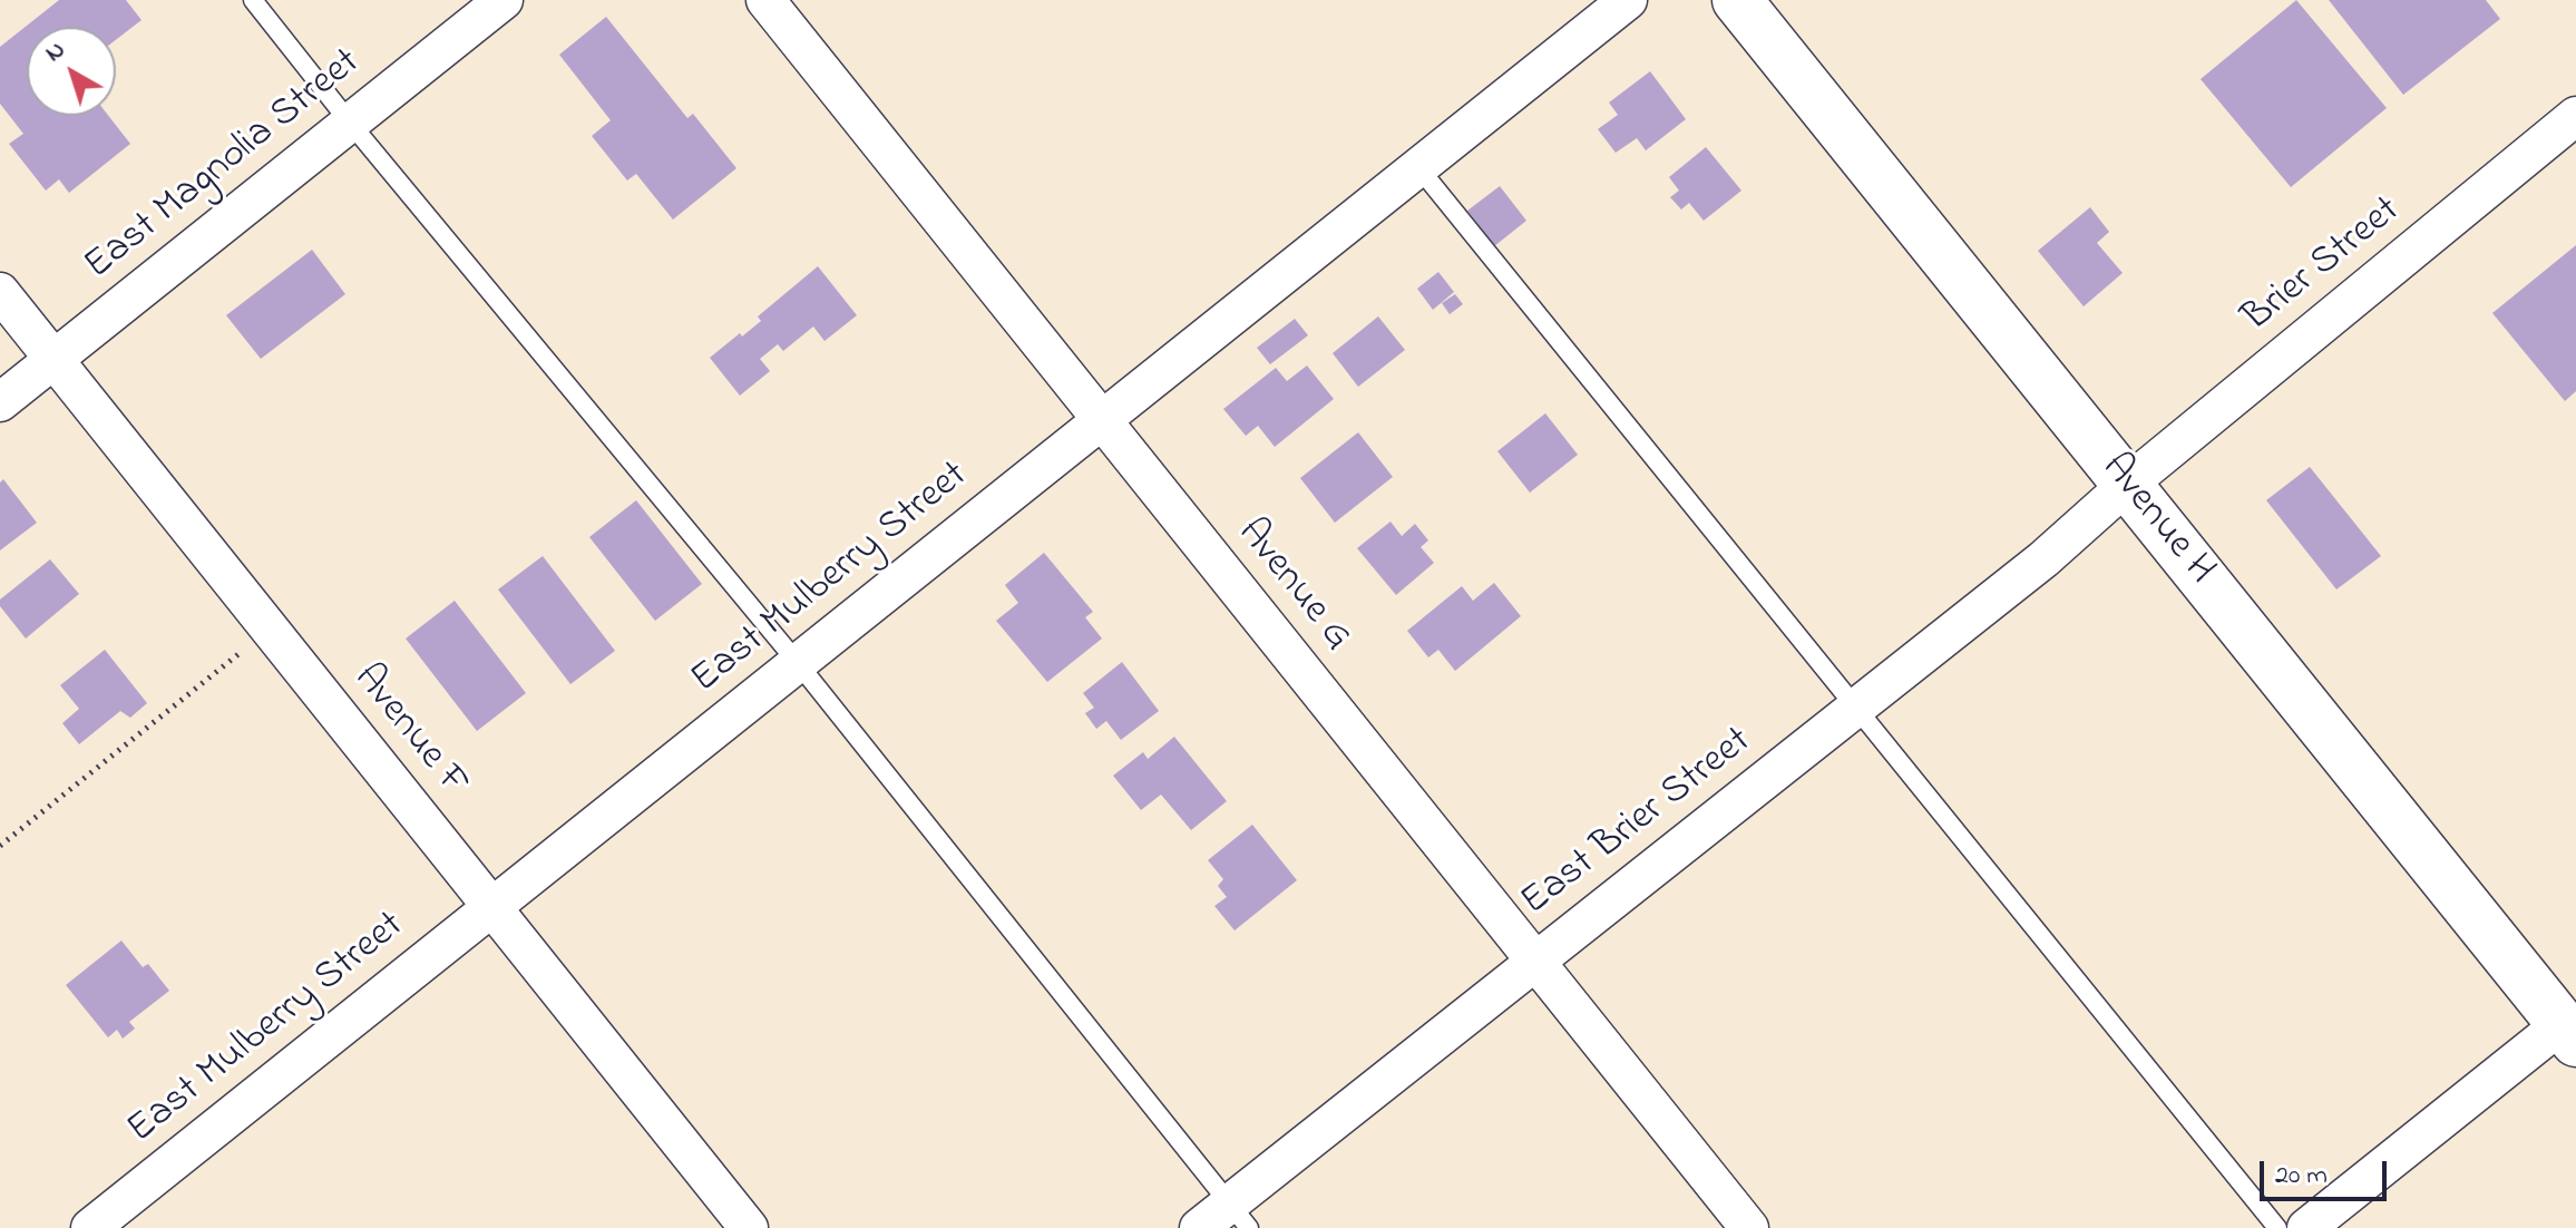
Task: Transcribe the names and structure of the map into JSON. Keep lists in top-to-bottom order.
{
  "streets": {
    "street": [
      "East Magnolia Street",
      "Brier Street",
      "Avenue H",
      "East Mulberry Street",
      "Avenue G",
      "Avenue F",
      "East Brier Street"
    ]
  },
  "crossings": [
    ["East Magnolia Street", "Avenue F"],
    ["Brier Street", "Avenue H"],
    ["Brier Street", "East Brier Street"],
    ["Avenue H", "East Brier Street"],
    ["East Mulberry Street", "Avenue G"],
    ["East Mulberry Street", "Avenue F"],
    ["Avenue G", "East Brier Street"]
  ],
  "scale_bar": "20 m",
  "north": "top left"
}
